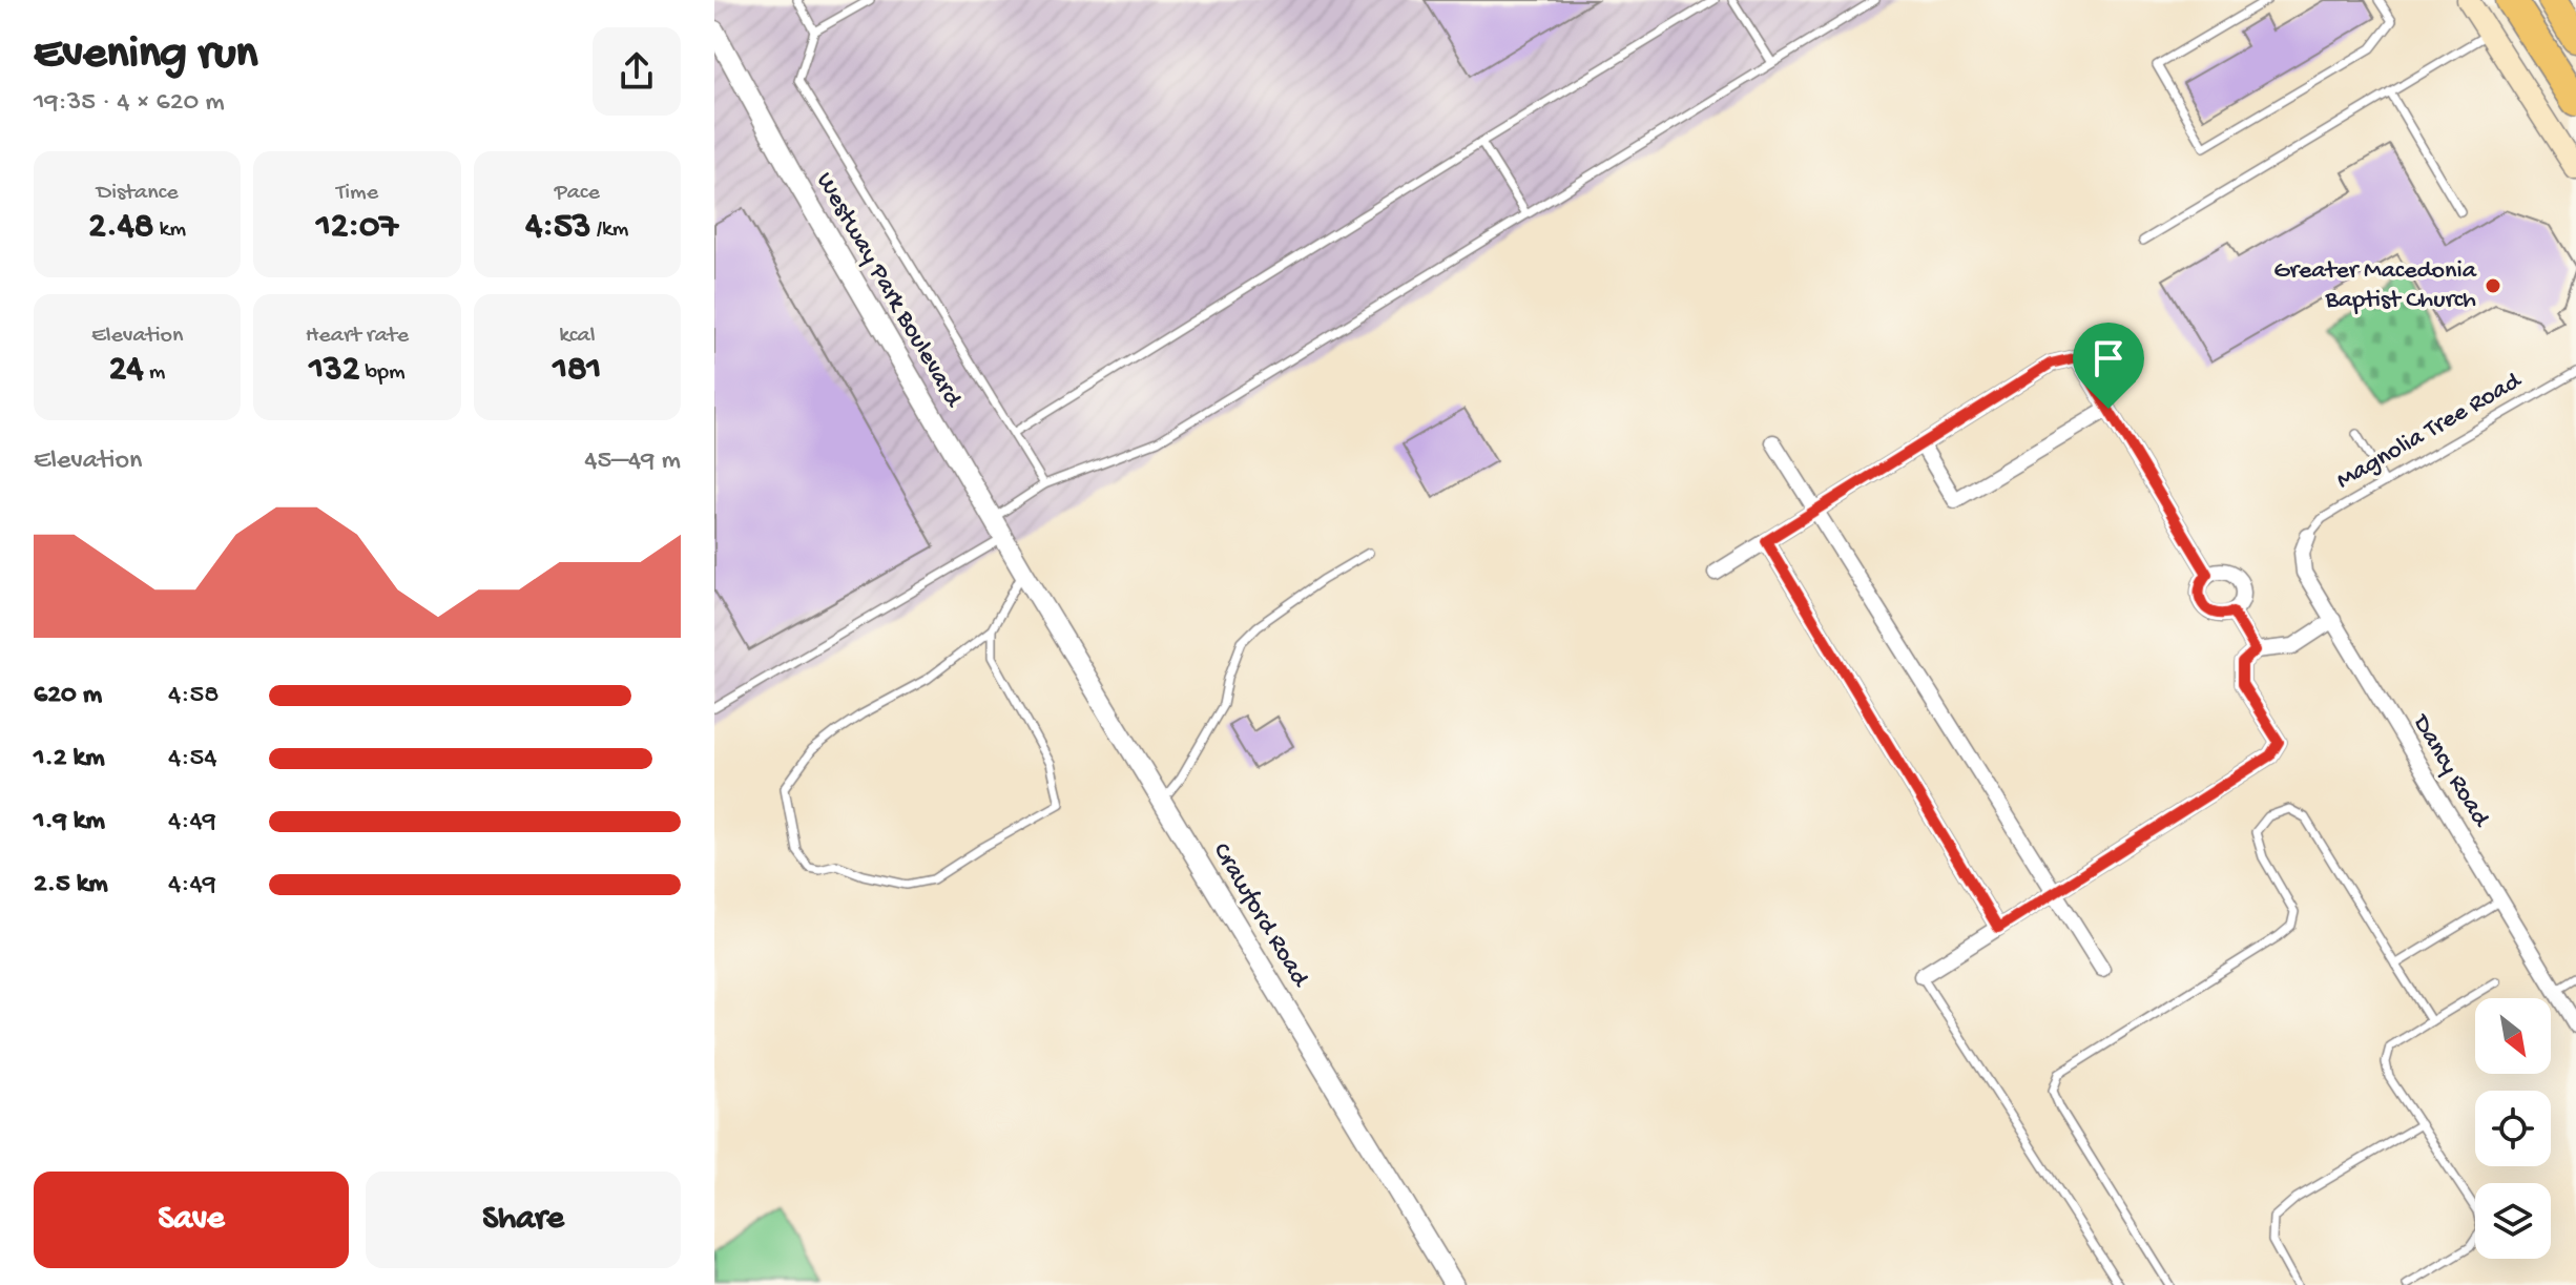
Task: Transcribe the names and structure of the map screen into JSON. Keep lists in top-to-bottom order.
{
  "streets": {
    "street": ["Westway Park Boulevard", "Dancy Road", "Crawford Road"],
    "lane": ["Magnolia Tree Road"]
  },
  "crossings": [
    ["Westway Park Boulevard", "Crawford Road"],
    ["Magnolia Tree Road", "Dancy Road"]
  ],
  "places": ["Greater Macedonia Baptist Church"],
  "north": "bottom right",
  "page": {
    "heading": ["Evening run", "19:35 · 4 × 620 m"],
    "stats": [
      ["Distance", "2.48 km"],
      ["Time", "12:07"],
      ["Pace", "4:53 /km"],
      ["Elevation", "24 m"],
      ["Heart rate", "132 bpm"],
      ["kcal", "181"]
    ],
    "chart": ["Elevation", "45–49 m"],
    "list": [
      {
        "name": "620 m",
        "note": "4:58"
      },
      {
        "name": "1.2 km",
        "note": "4:54"
      },
      {
        "name": "1.9 km",
        "note": "4:49"
      },
      {
        "name": "2.5 km",
        "note": "4:49"
      }
    ],
    "buttons": ["Save", "Share"]
  }
}
